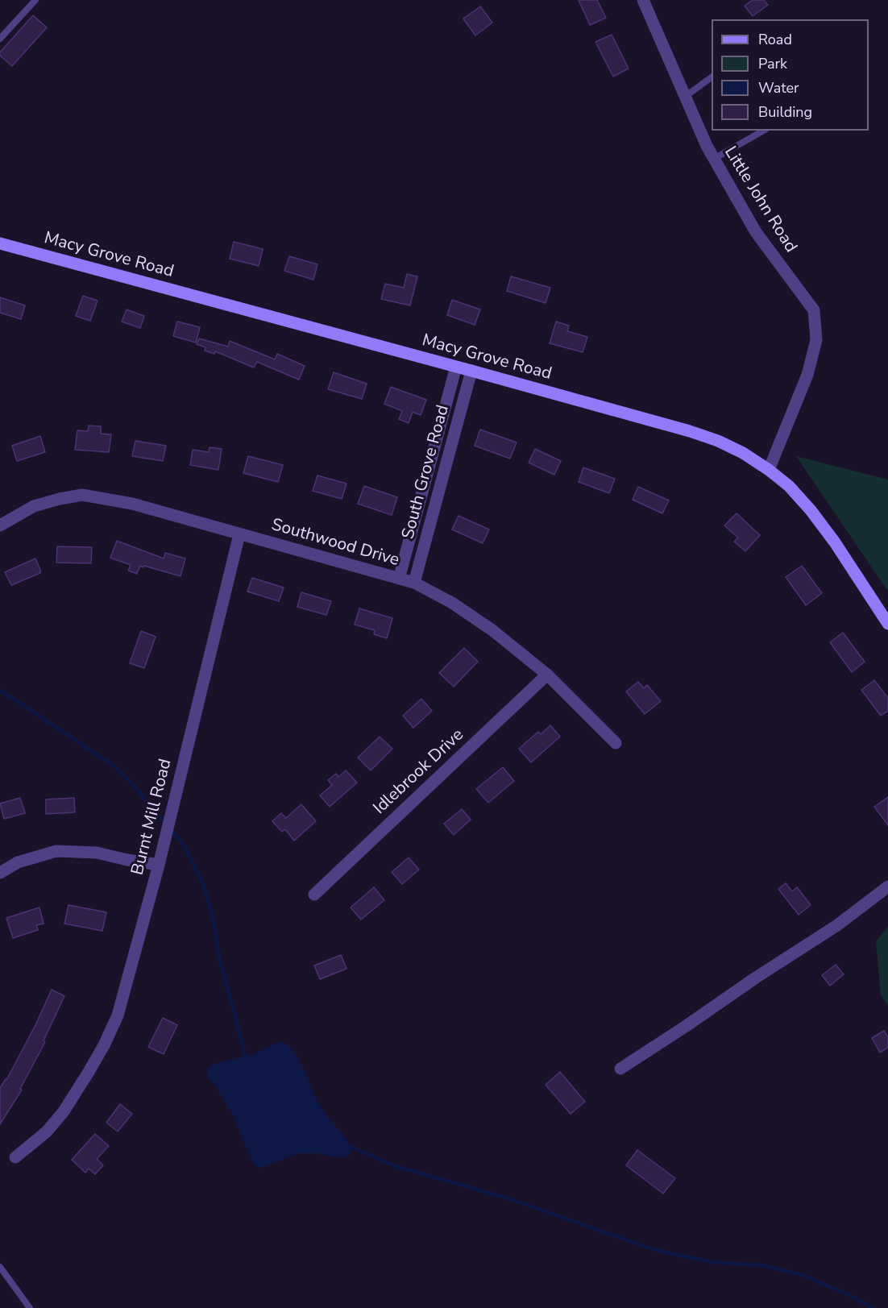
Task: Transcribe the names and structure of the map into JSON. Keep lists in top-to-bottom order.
{
  "streets": {
    "main road": ["Macy Grove Road"],
    "street": [
      "Little John Road",
      "South Grove Road",
      "Southwood Drive",
      "Idlebrook Drive",
      "Burnt Mill Road"
    ]
  },
  "crossings": [
    ["Little John Road", "Macy Grove Road"],
    ["Macy Grove Road", "South Grove Road"],
    ["South Grove Road", "Southwood Drive"],
    ["Southwood Drive", "Idlebrook Drive"],
    ["Southwood Drive", "Burnt Mill Road"]
  ],
  "legend": [
    "Road",
    "Park",
    "Water",
    "Building"
  ]
}
